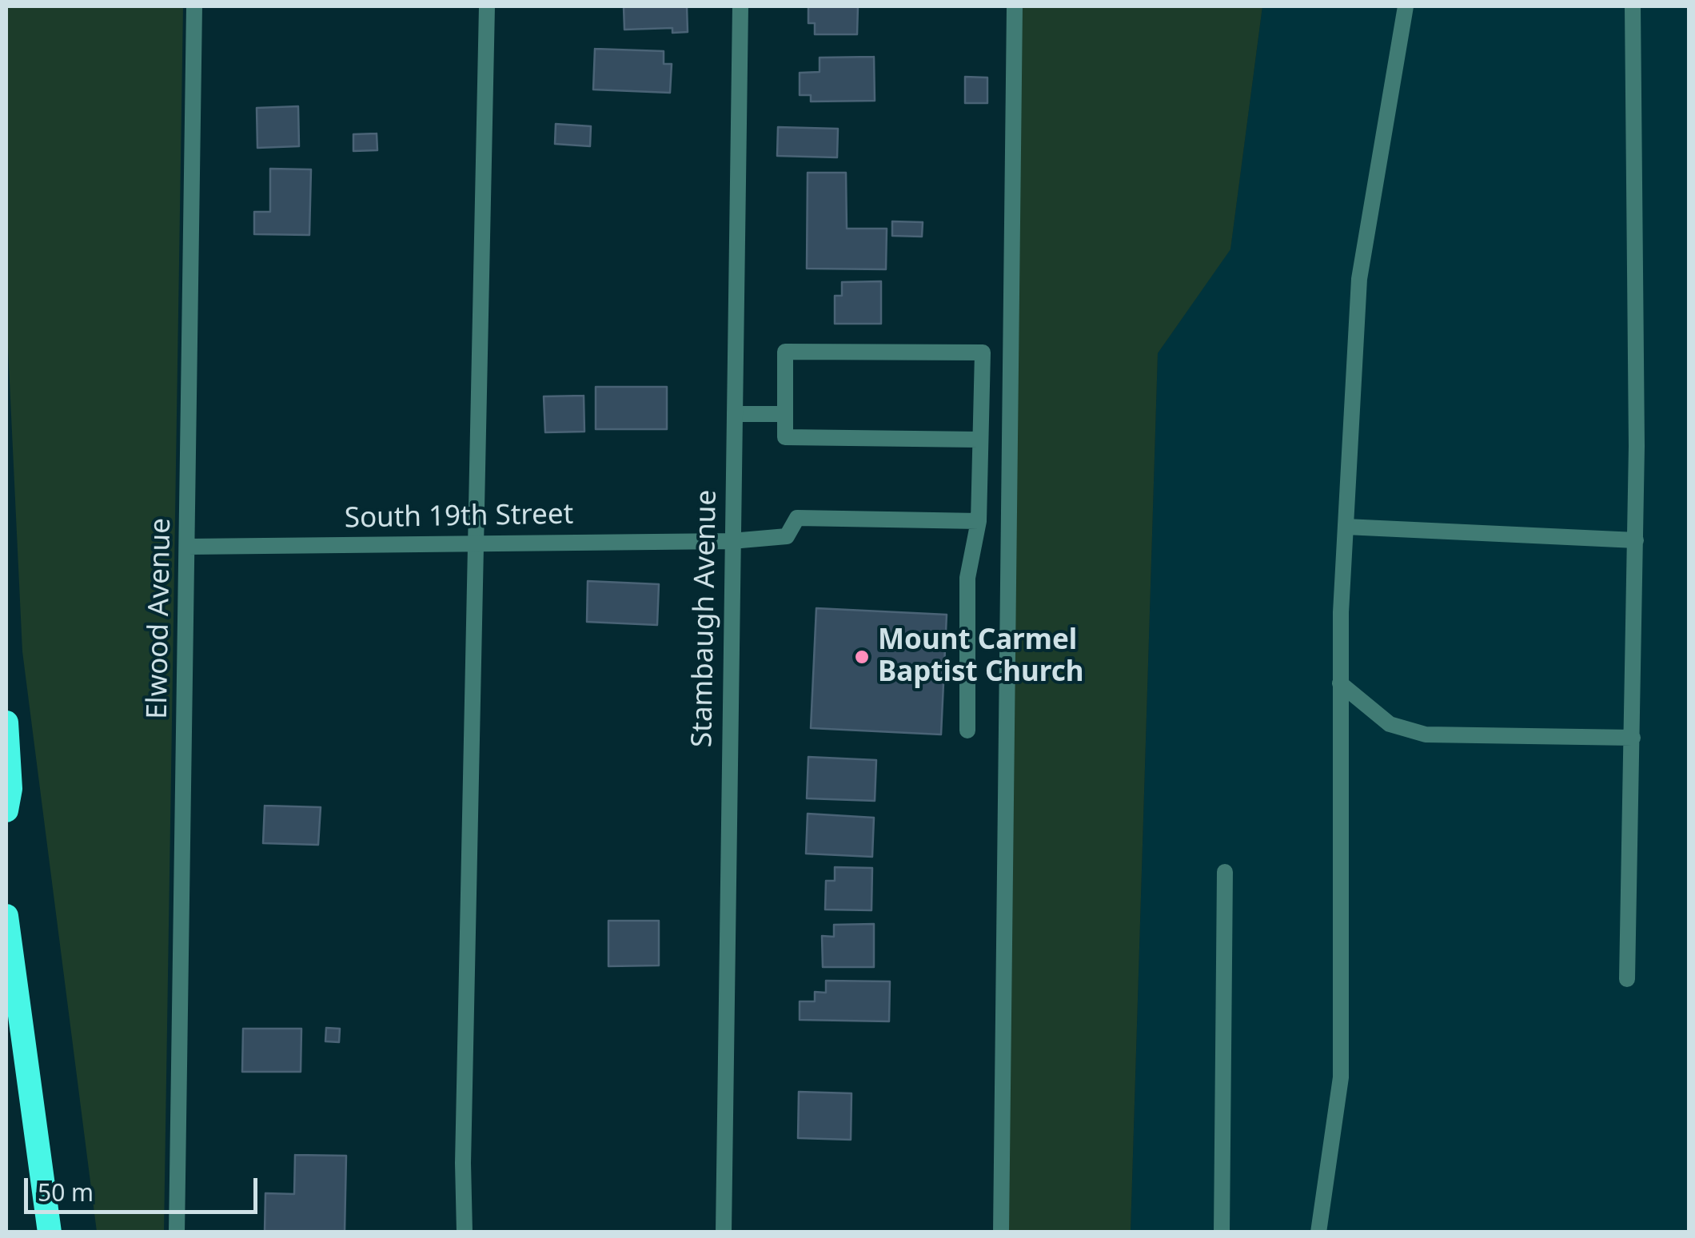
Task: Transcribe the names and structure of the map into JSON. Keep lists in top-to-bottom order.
{
  "streets": {
    "street": ["South 19th Street", "Elwood Avenue", "Stambaugh Avenue"]
  },
  "crossings": [
    ["South 19th Street", "Elwood Avenue"],
    ["South 19th Street", "Stambaugh Avenue"]
  ],
  "places": ["Mount Carmel Baptist Church"],
  "scale_bar": "50 m"
}
